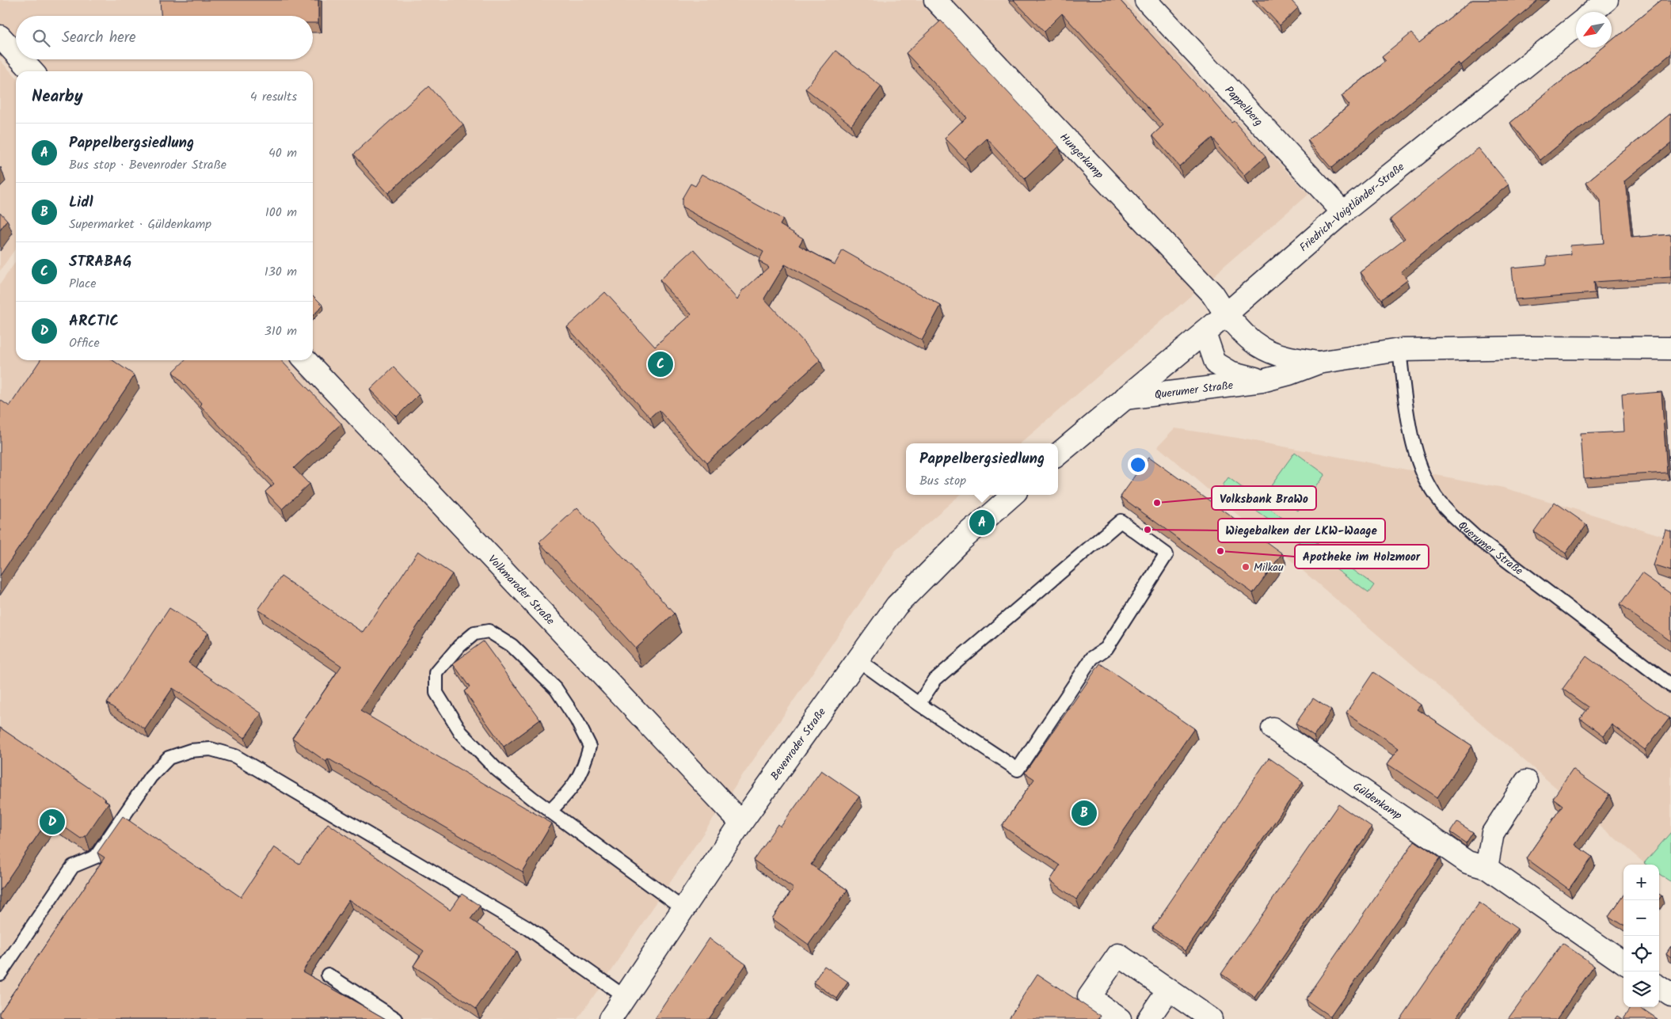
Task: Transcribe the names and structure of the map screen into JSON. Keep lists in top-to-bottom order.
{
  "streets": {
    "street": [
      "Pappelberg",
      "Hungerkamp",
      "Friedrich-Voigtländer-Straße",
      "Querumer Straße",
      "Volkmaroder Straße",
      "Bevenroder Straße",
      "Güldenkamp"
    ]
  },
  "crossings": [
    ["Pappelberg", "Friedrich-Voigtländer-Straße"],
    ["Hungerkamp", "Friedrich-Voigtländer-Straße"],
    ["Hungerkamp", "Querumer Straße"],
    ["Friedrich-Voigtländer-Straße", "Querumer Straße"],
    ["Volkmaroder Straße", "Bevenroder Straße"]
  ],
  "places": [
    "Volksbank BraWo",
    "Wiegebalken der LKW-Waage",
    "Apotheke im Holzmoor",
    "Milkau"
  ],
  "north": "bottom left",
  "page": {
    "search": "Search here",
    "heading": ["Nearby", "4 results"],
    "list": [
      {
        "mark": "A",
        "name": "Pappelbergsiedlung",
        "note": "Bus stop · Bevenroder Straße",
        "value": "40 m"
      },
      {
        "mark": "B",
        "name": "Lidl",
        "note": "Supermarket · Güldenkamp",
        "value": "100 m"
      },
      {
        "mark": "C",
        "name": "STRABAG",
        "note": "Place",
        "value": "130 m"
      },
      {
        "mark": "D",
        "name": "ARCTIC",
        "note": "Office",
        "value": "310 m"
      }
    ],
    "pins": [
      "C",
      "A",
      "B",
      "D"
    ],
    "popup": ["Pappelbergsiedlung", "Bus stop"],
    "map_buttons": ["+", "−"]
  }
}
